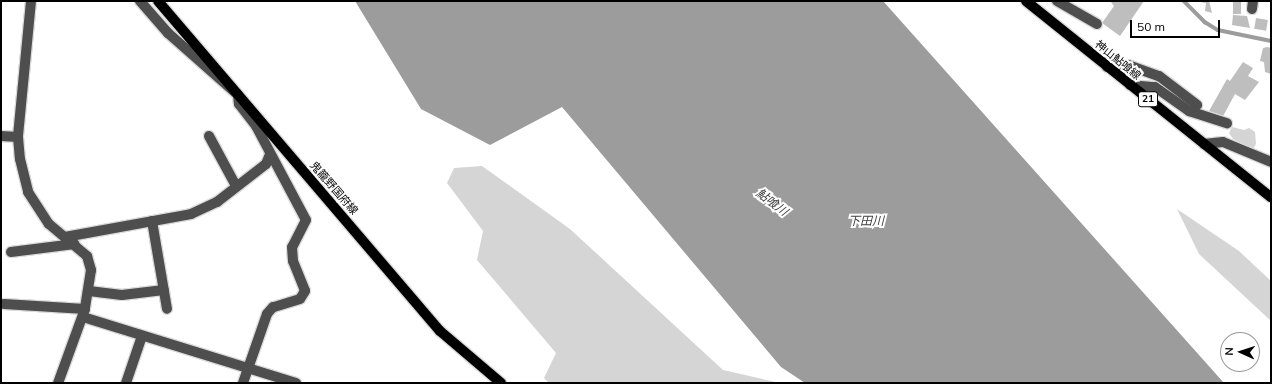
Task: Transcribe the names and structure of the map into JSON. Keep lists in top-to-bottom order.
{
  "streets": {
    "main road": ["神山鮎喰線", "21", "鬼籠野国府線"]
  },
  "water": ["鮎喰川", "下田川"],
  "scale_bar": "50 m",
  "north": "left"
}
